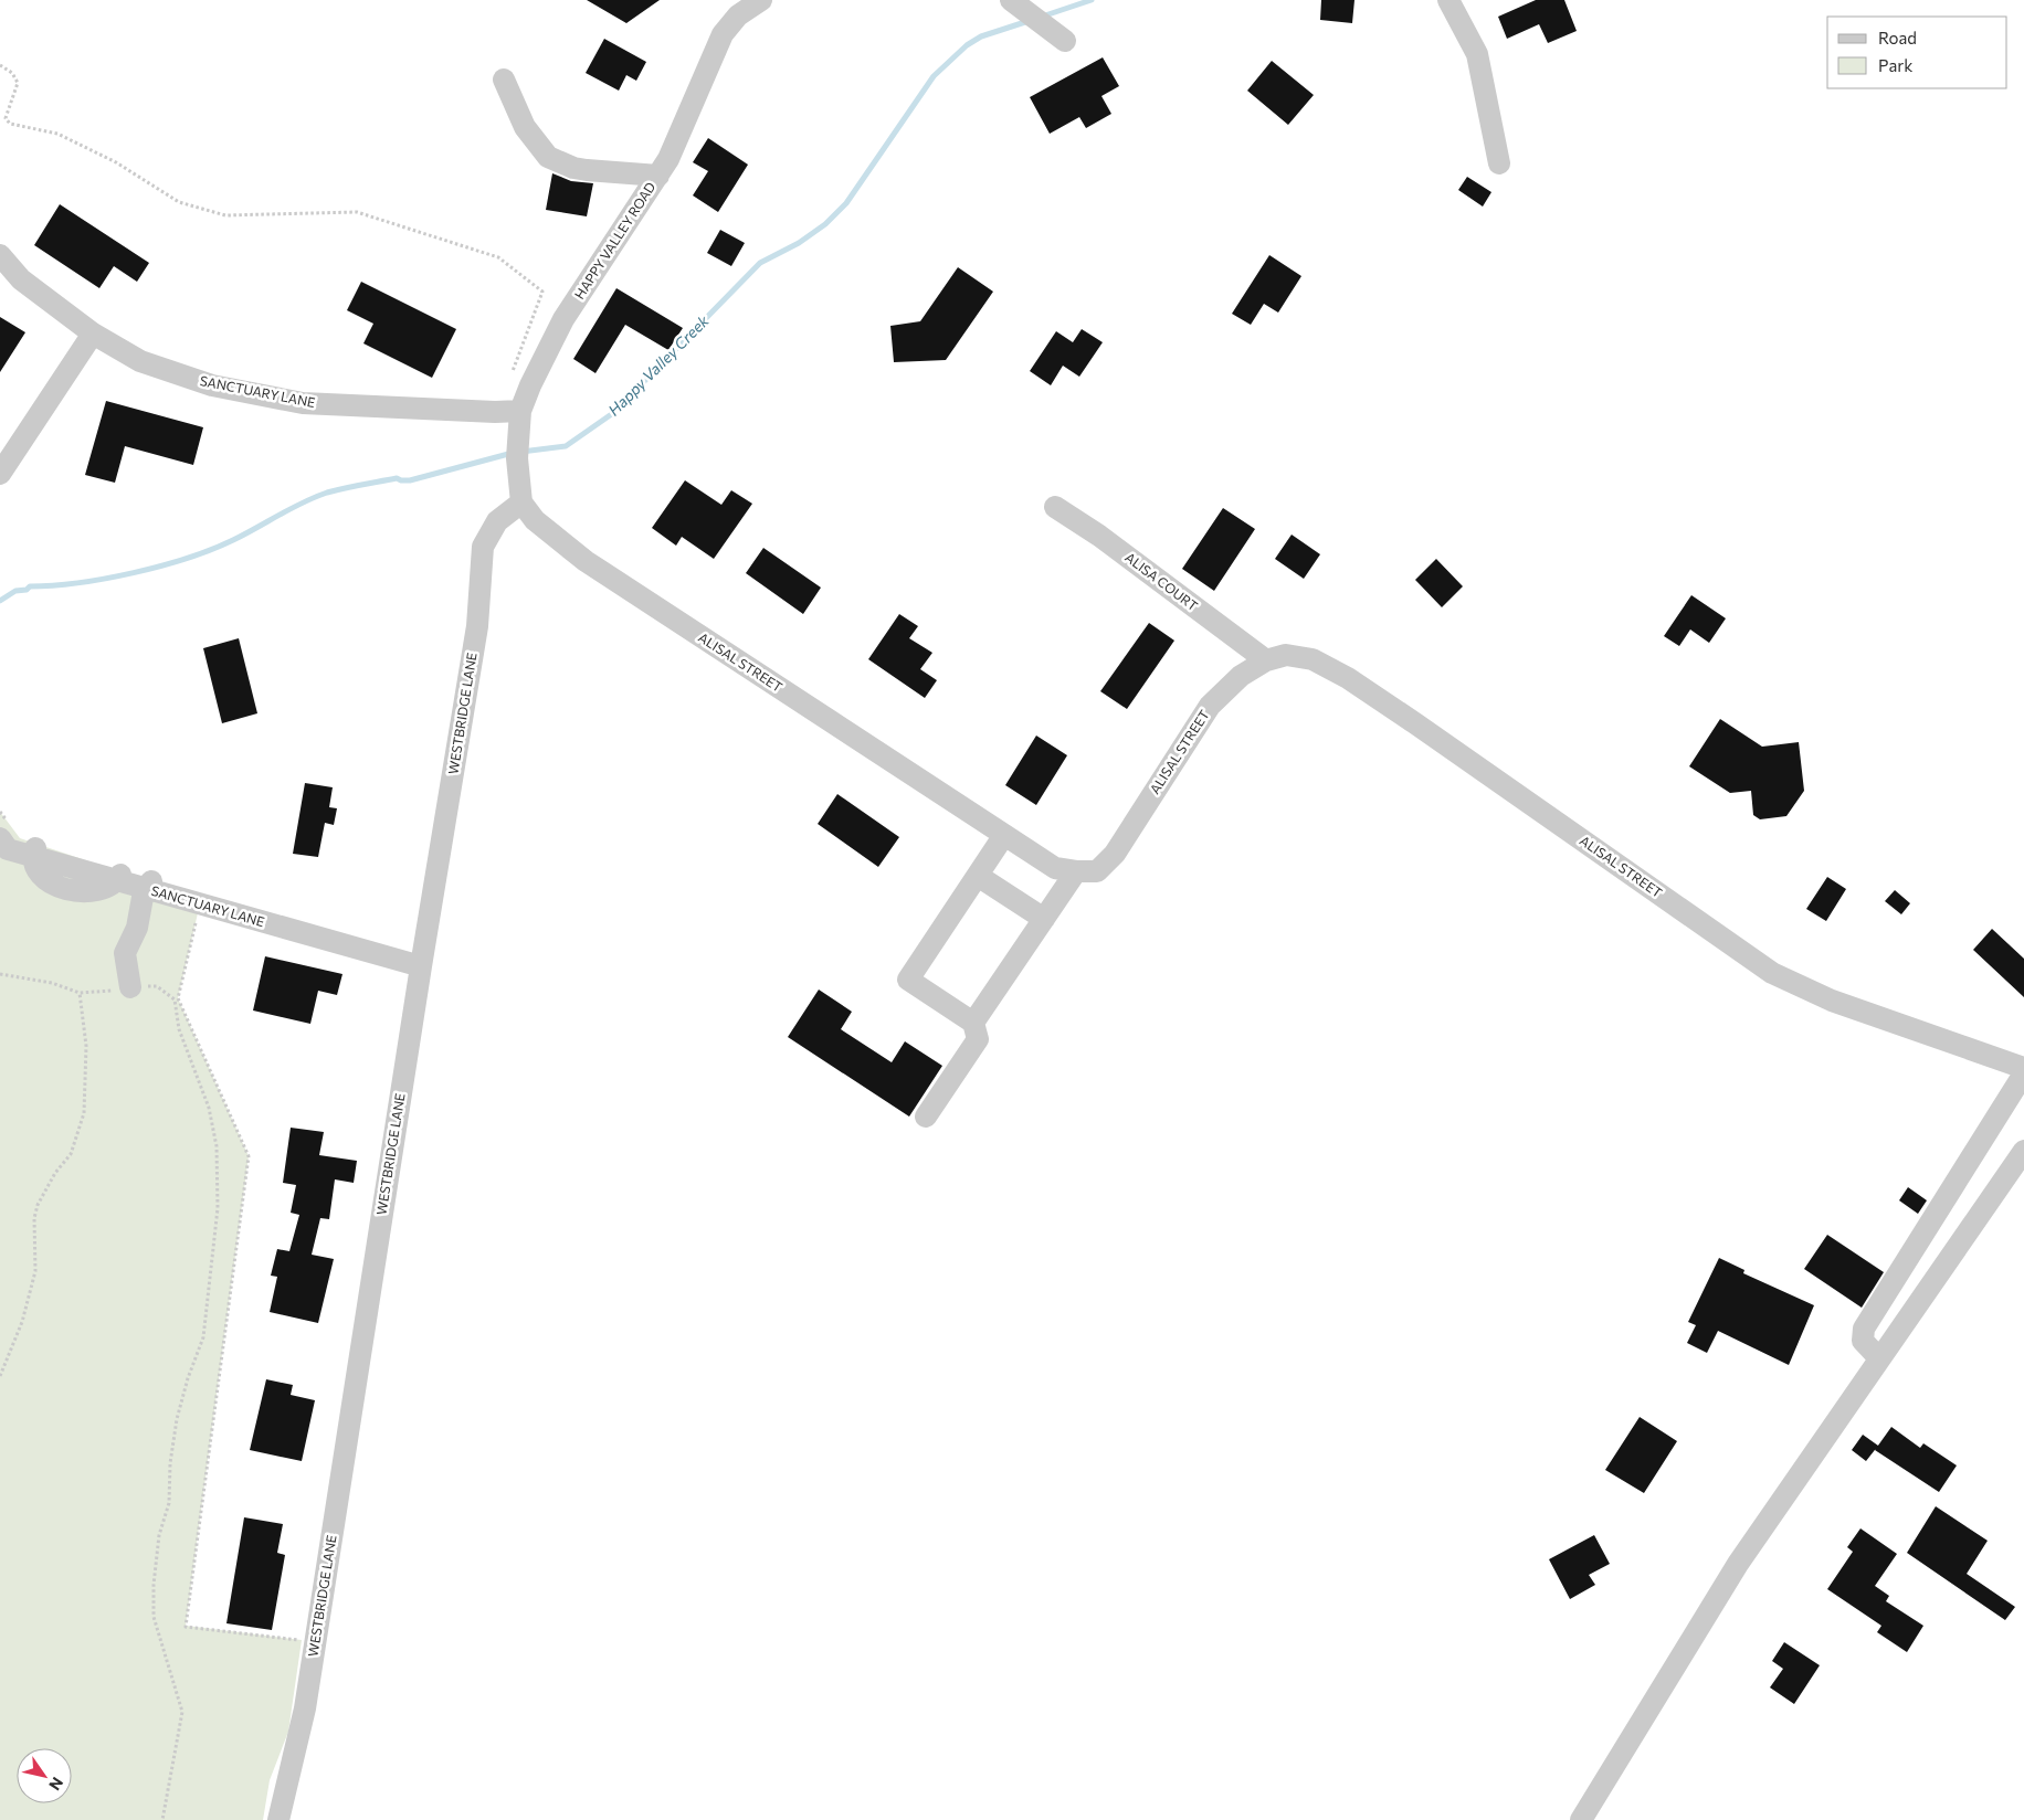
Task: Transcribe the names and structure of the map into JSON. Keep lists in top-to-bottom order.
{
  "streets": {
    "street": [
      "HAPPY VALLEY ROAD",
      "SANCTUARY LANE",
      "ALISA COURT",
      "ALISAL STREET",
      "WESTBRIDGE LANE"
    ]
  },
  "crossings": [
    ["HAPPY VALLEY ROAD", "SANCTUARY LANE"],
    ["HAPPY VALLEY ROAD", "ALISAL STREET"],
    ["HAPPY VALLEY ROAD", "WESTBRIDGE LANE"],
    ["SANCTUARY LANE", "WESTBRIDGE LANE"],
    ["ALISA COURT", "ALISAL STREET"],
    ["ALISAL STREET", "WESTBRIDGE LANE"]
  ],
  "water": ["Happy Valley Creek"],
  "legend": ["Road", "Park"],
  "north": "bottom right"
}
